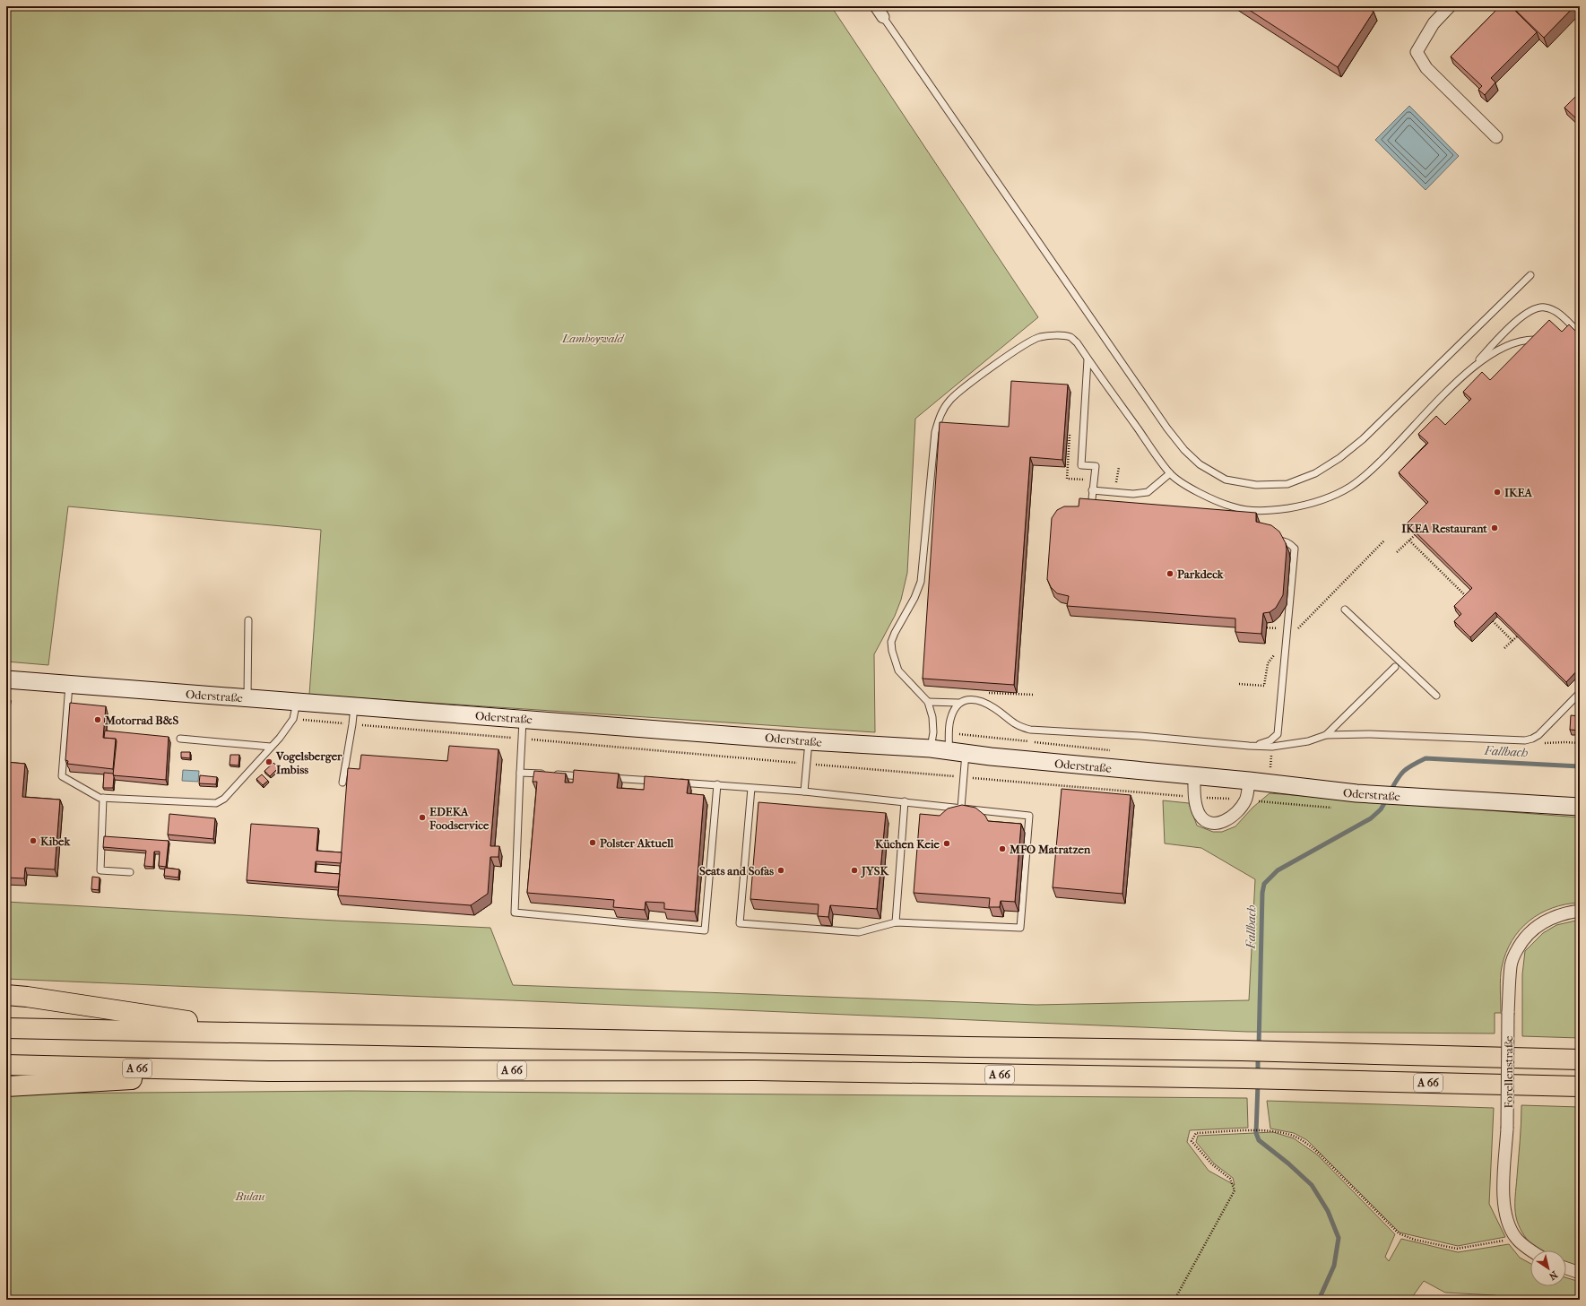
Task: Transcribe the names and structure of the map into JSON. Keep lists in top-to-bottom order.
{
  "streets": {
    "highway": ["A 66"],
    "street": ["Oderstraße", "Forellenstraße"]
  },
  "water": ["Fallbach"],
  "parks": ["Lamboywald", "Bulau"],
  "places": [
    "IKEA",
    "IKEA Restaurant",
    "Parkdeck",
    "Motorrad B&S",
    "Vogelsberger Imbiss",
    "EDEKA Foodservice",
    "Kibek",
    "Polster Aktuell",
    "Küchen Keie",
    "MFO Matratzen",
    "Seats and Sofas",
    "JYSK"
  ],
  "north": "bottom right"
}
